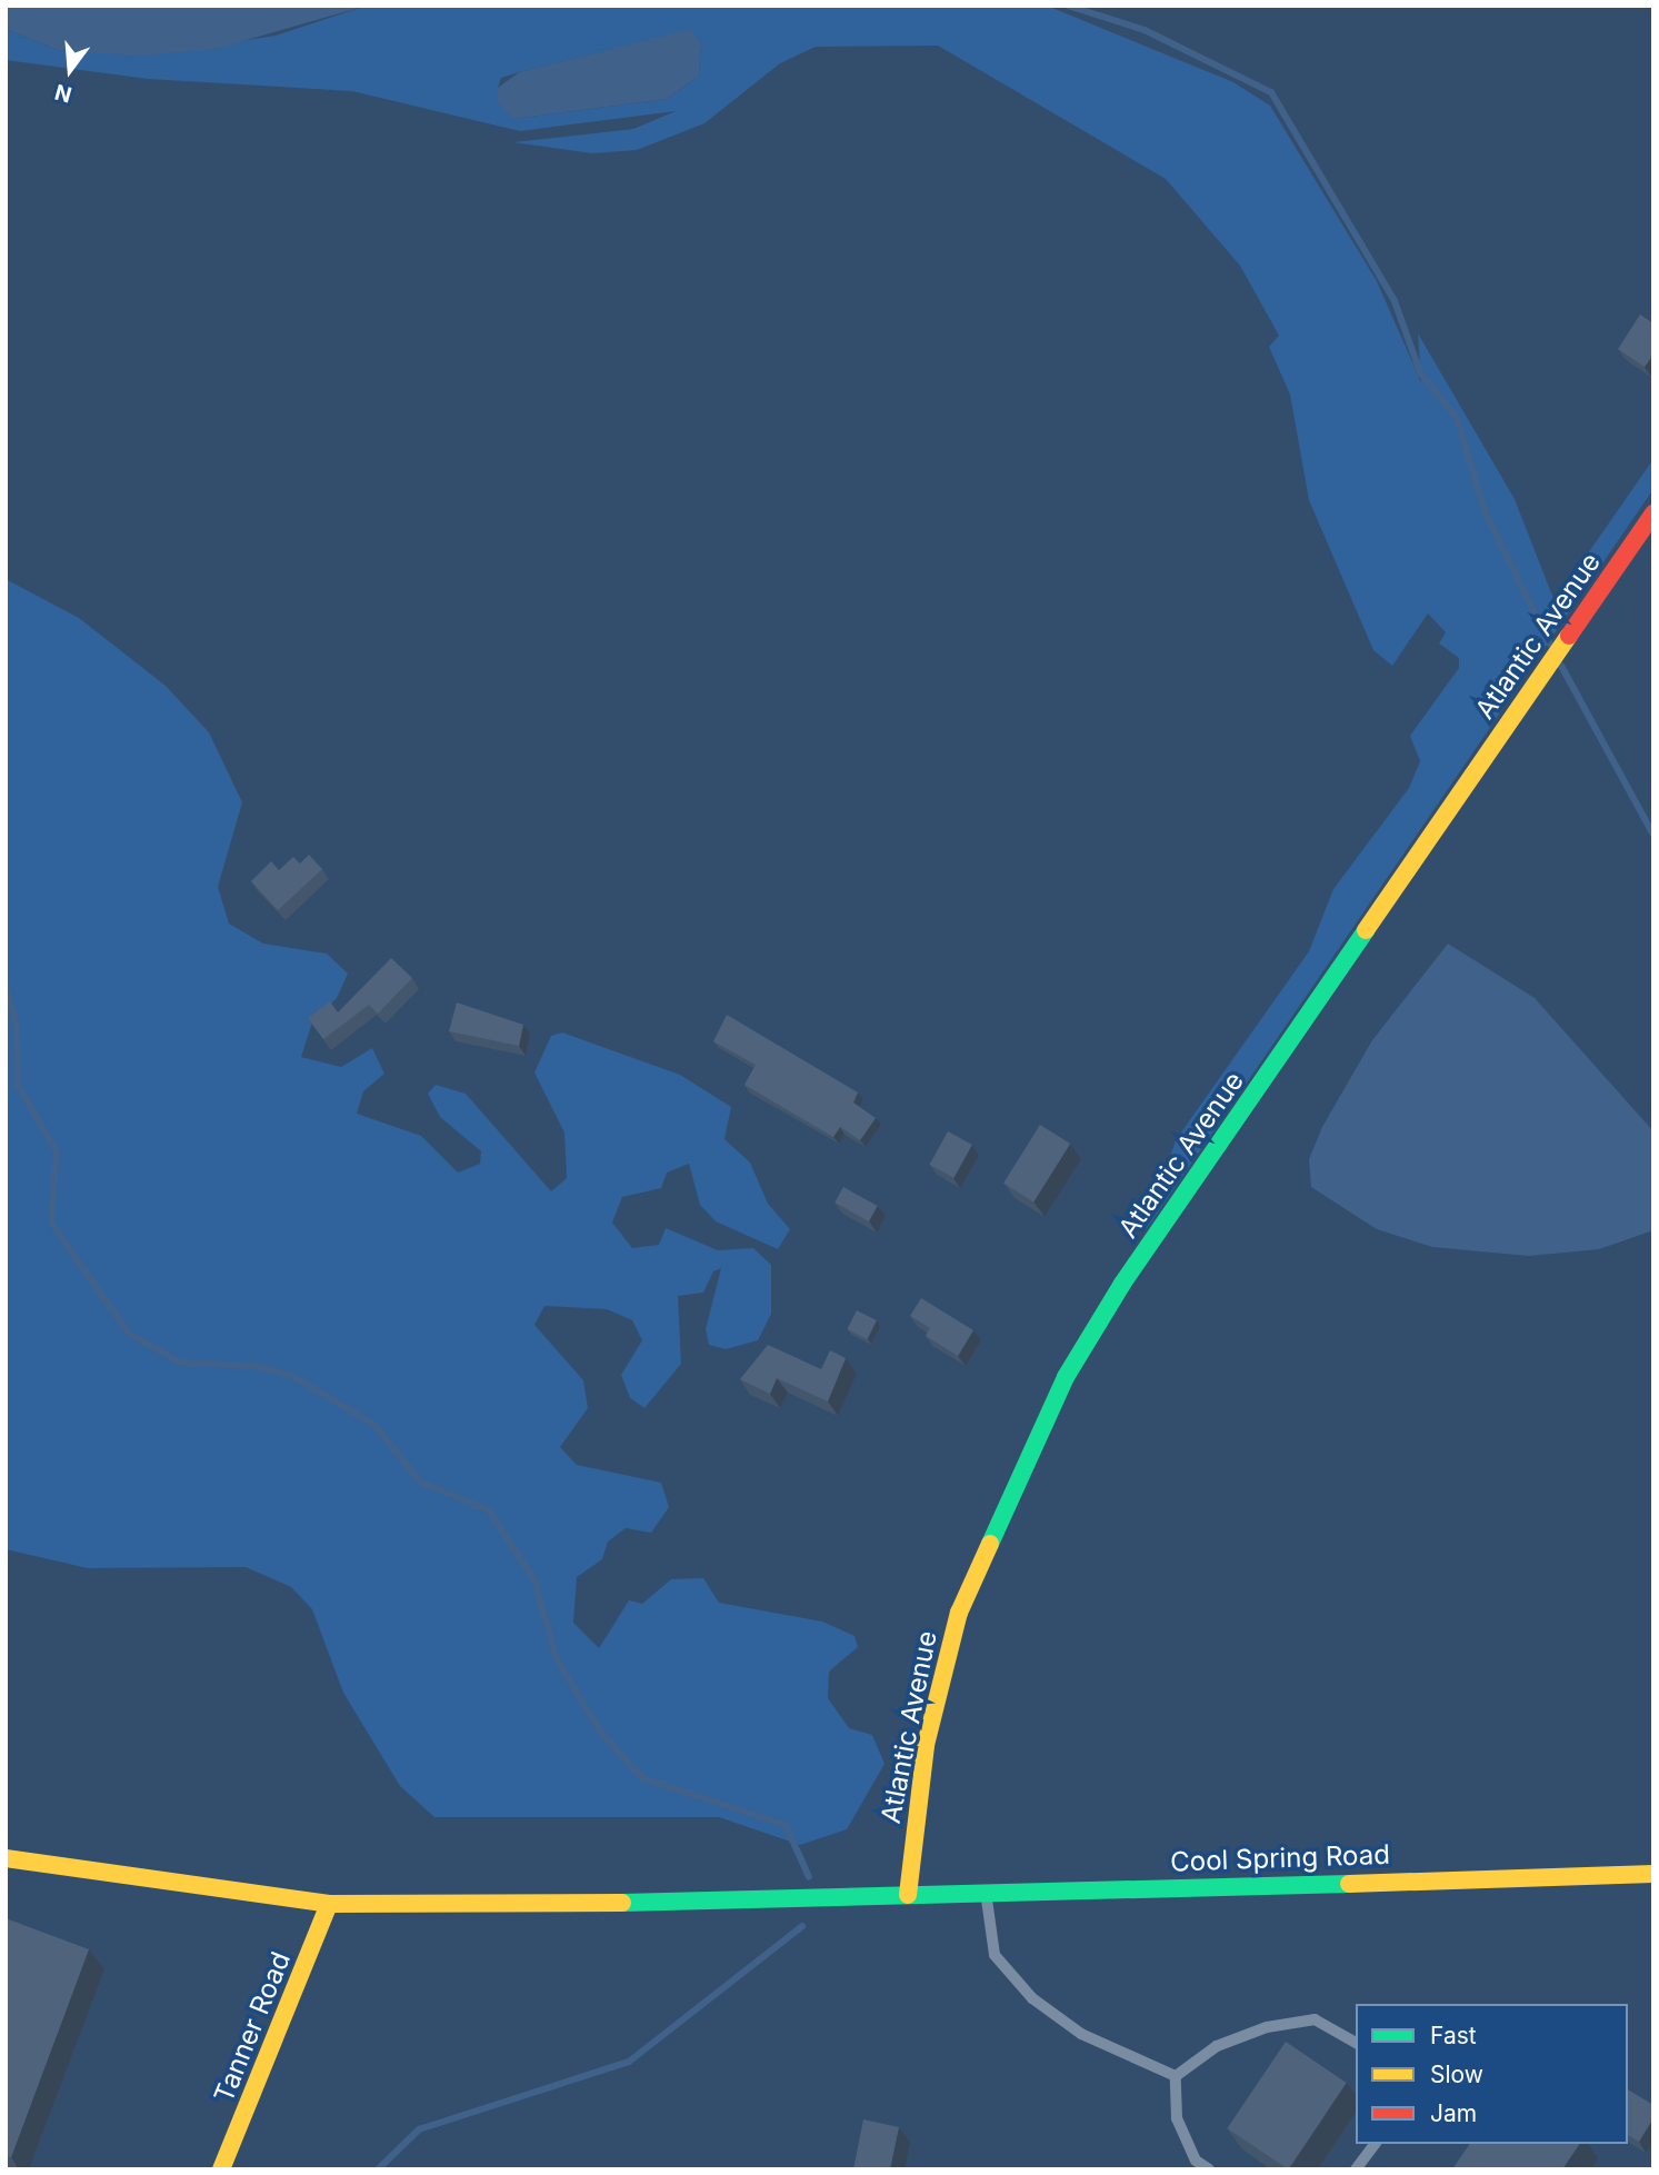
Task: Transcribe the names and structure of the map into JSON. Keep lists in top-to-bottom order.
{
  "streets": {
    "main road": ["Atlantic Avenue", "Cool Spring Road", "Tanner Road"]
  },
  "crossings": [
    ["Atlantic Avenue", "Cool Spring Road"],
    ["Cool Spring Road", "Tanner Road"]
  ],
  "legend": ["Fast", "Slow", "Jam"],
  "north": "bottom"
}
